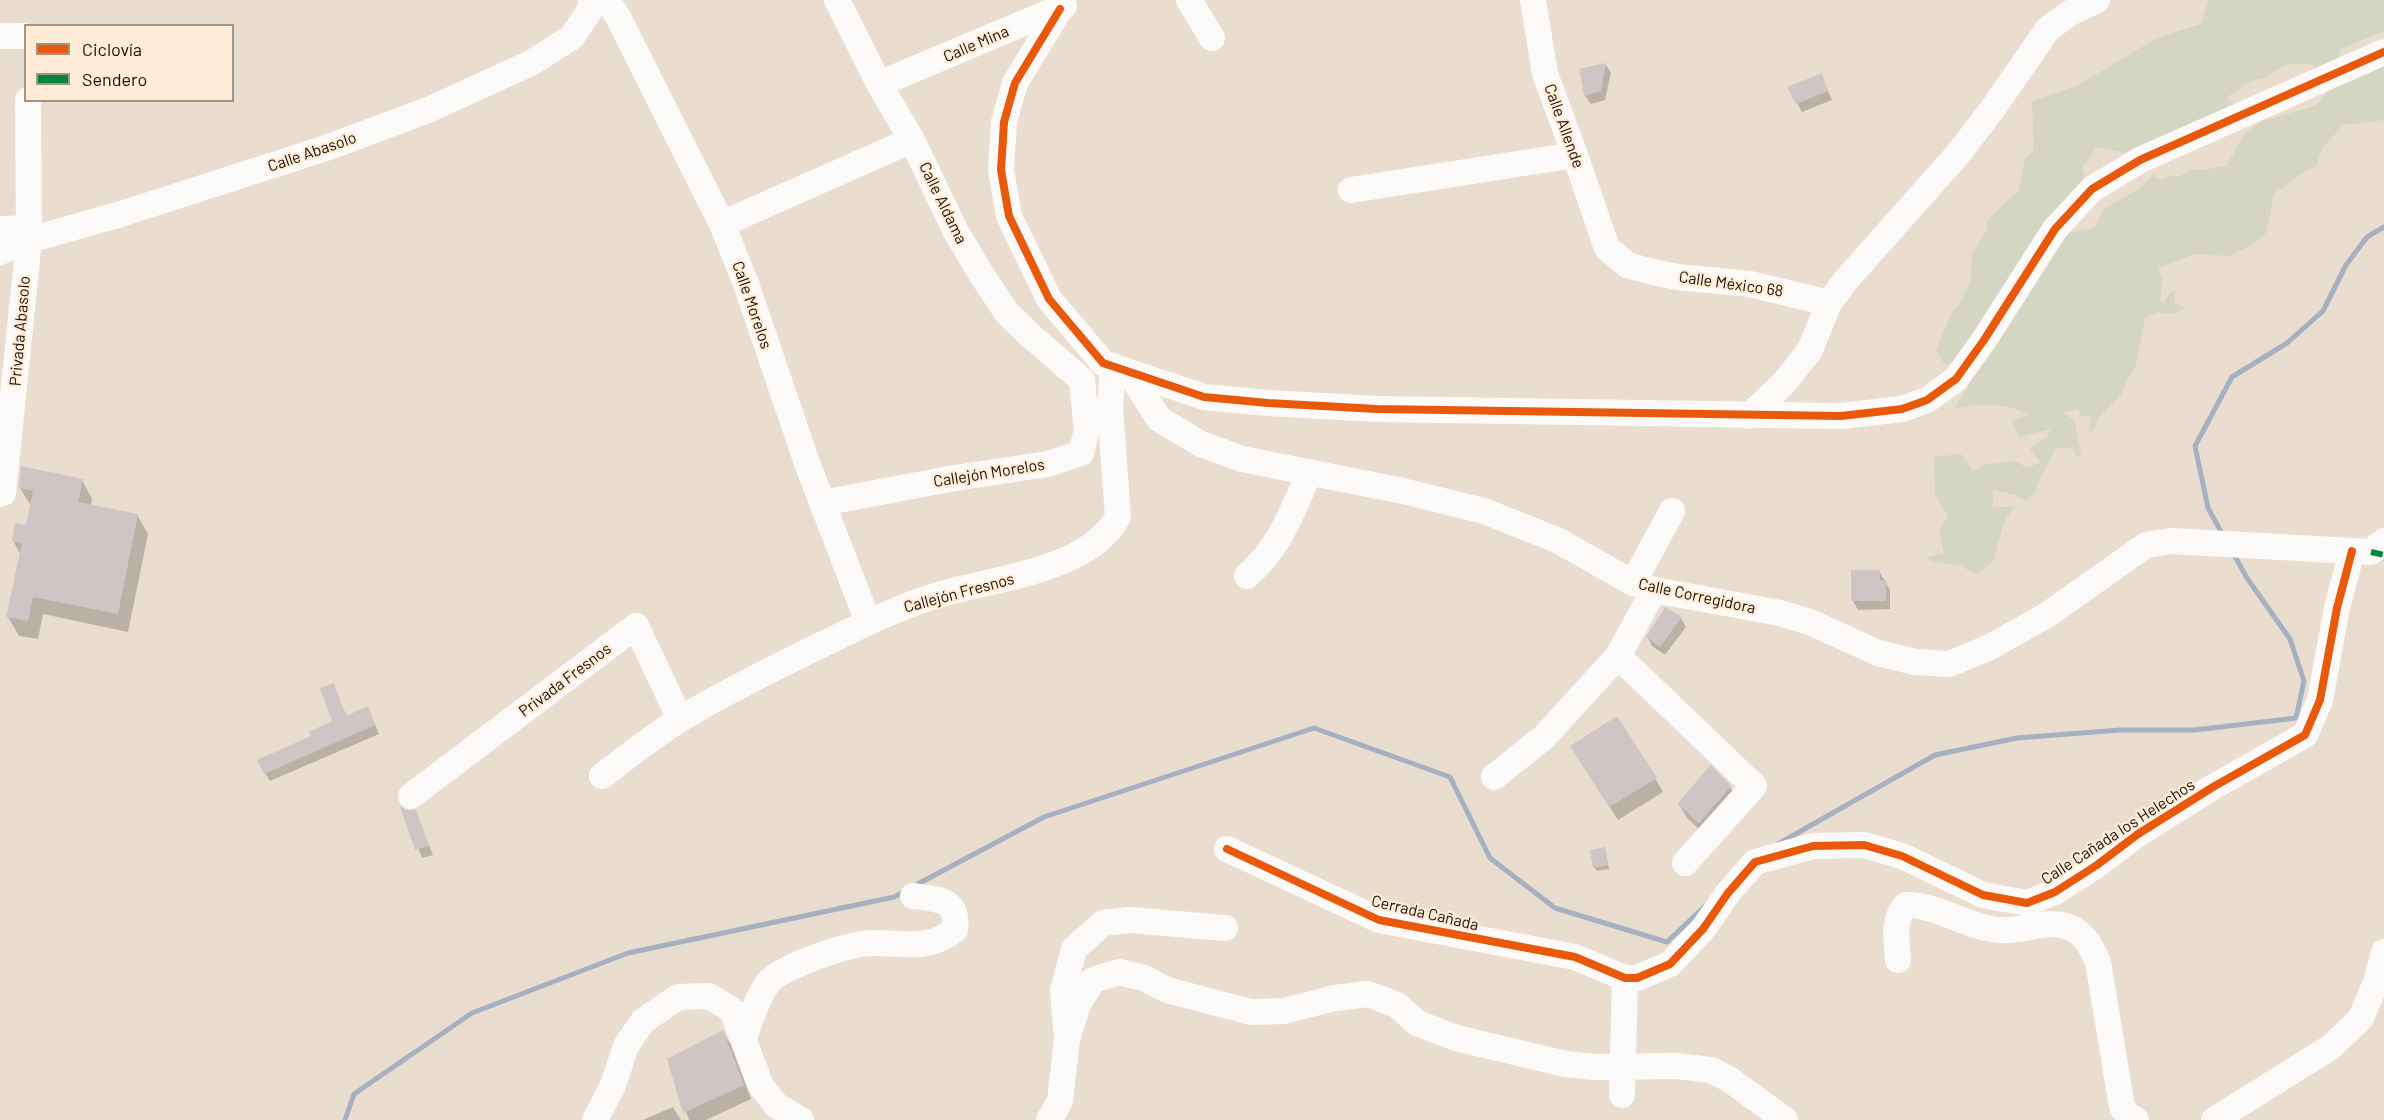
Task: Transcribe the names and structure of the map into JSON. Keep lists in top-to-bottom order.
{
  "streets": {
    "street": [
      "Calle Mina",
      "Calle Allende",
      "Calle Abasolo",
      "Calle Aldama",
      "Calle México 68",
      "Calle Morelos",
      "Privada Abasolo",
      "Callejón Morelos",
      "Callejón Fresnos",
      "Calle Corregidora",
      "Privada Fresnos",
      "Calle Cañada los Helechos",
      "Cerrada Cañada"
    ]
  },
  "crossings": [
    ["Calle Mina", "Calle Aldama"],
    ["Calle Mina", "Calle Corregidora"],
    ["Calle Allende", "Calle México 68"],
    ["Calle Abasolo", "Privada Abasolo"],
    ["Calle Aldama", "Callejón Morelos"],
    ["Calle Morelos", "Callejón Morelos"],
    ["Calle Morelos", "Callejón Fresnos"],
    ["Callejón Fresnos", "Calle Corregidora"],
    ["Callejón Fresnos", "Privada Fresnos"],
    ["Calle Corregidora", "Calle Cañada los Helechos"],
    ["Calle Cañada los Helechos", "Cerrada Cañada"]
  ],
  "legend": ["Ciclovía", "Sendero"]
}
